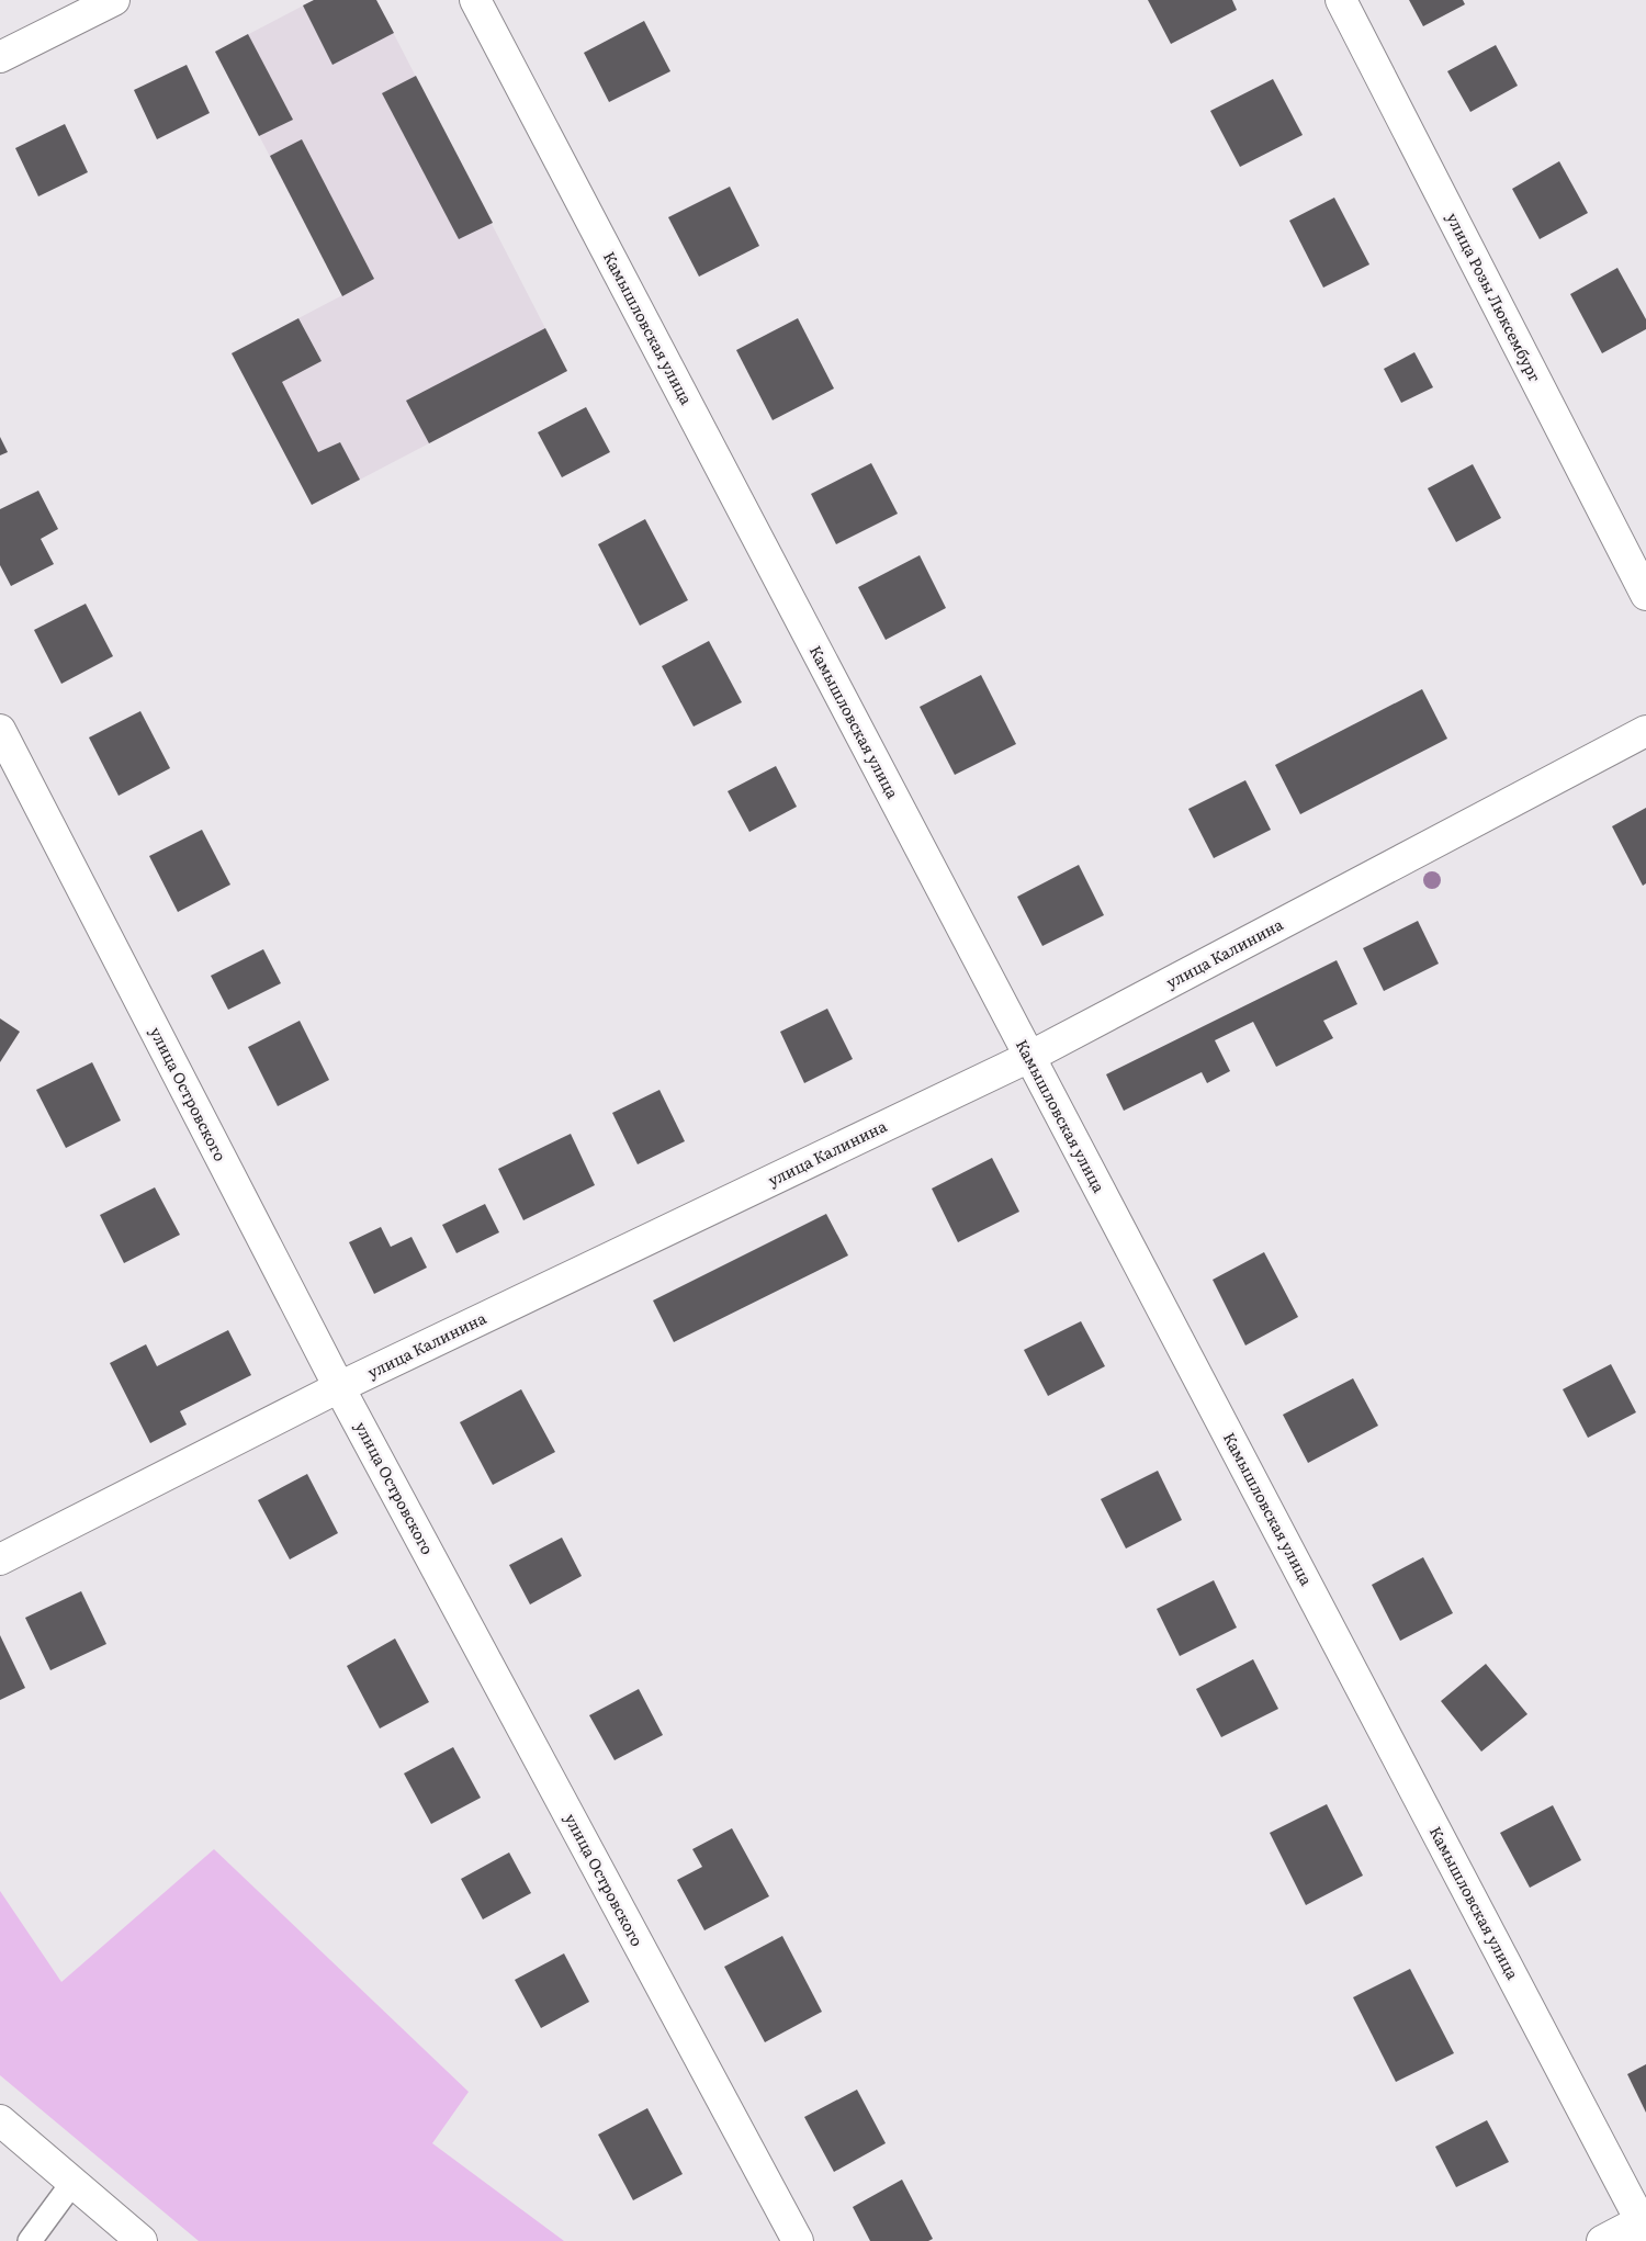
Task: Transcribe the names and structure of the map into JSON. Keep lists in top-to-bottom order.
{
  "streets": {
    "street": [
      "улица Розы Люксембург",
      "Камышловская улица",
      "улица Калинина",
      "улица Островского"
    ]
  },
  "crossings": [
    ["Камышловская улица", "улица Калинина"],
    ["улица Калинина", "улица Островского"]
  ]
}
